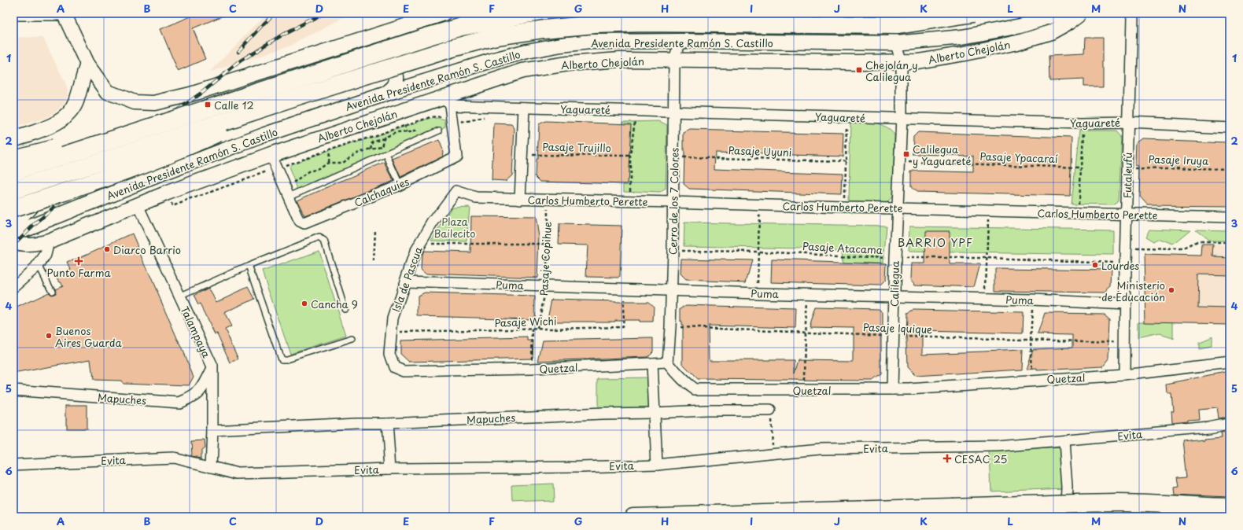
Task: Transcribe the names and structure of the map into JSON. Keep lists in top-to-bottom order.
{
  "streets": {
    "main road": ["Avenida Presidente Ramón S. Castillo", "Alberto Chejolán"],
    "street": [
      "Yaguareté",
      "Futaleufú",
      "Calchaquíes",
      "Carlos Humberto Perette",
      "Cerro de los 7 Colores",
      "Isla de Pascua",
      "Calilegua",
      "Puma",
      "Talampaya",
      "Quetzal",
      "Mapuches",
      "Evita"
    ],
    "path": [
      "Pasaje Trujillo",
      "Pasaje Uyuni",
      "Pasaje Ypacaraí",
      "Pasaje Iruya",
      "Pasaje Atacama",
      "Pasaje Copihue",
      "Pasaje Wichi",
      "Pasaje Iquique"
    ]
  },
  "crossings": [
    ["Avenida Presidente Ramón S. Castillo", "Alberto Chejolán"],
    ["Avenida Presidente Ramón S. Castillo", "Cerro de los 7 Colores"],
    ["Avenida Presidente Ramón S. Castillo", "Calilegua"],
    ["Avenida Presidente Ramón S. Castillo", "Talampaya"],
    ["Alberto Chejolán", "Yaguareté"],
    ["Alberto Chejolán", "Calchaquíes"],
    ["Alberto Chejolán", "Cerro de los 7 Colores"],
    ["Alberto Chejolán", "Calilegua"],
    ["Alberto Chejolán", "Talampaya"],
    ["Yaguareté", "Futaleufú"],
    ["Yaguareté", "Calchaquíes"],
    ["Yaguareté", "Cerro de los 7 Colores"],
    ["Yaguareté", "Calilegua"],
    ["Pasaje Uyuni", "Cerro de los 7 Colores"],
    ["Pasaje Ypacaraí", "Calilegua"],
    ["Pasaje Iruya", "Futaleufú"],
    ["Futaleufú", "Carlos Humberto Perette"],
    ["Futaleufú", "Pasaje Atacama"],
    ["Futaleufú", "Puma"],
    ["Futaleufú", "Pasaje Iquique"],
    ["Futaleufú", "Quetzal"],
    ["Carlos Humberto Perette", "Cerro de los 7 Colores"],
    ["Carlos Humberto Perette", "Isla de Pascua"],
    ["Carlos Humberto Perette", "Calilegua"],
    ["Cerro de los 7 Colores", "Pasaje Atacama"],
    ["Cerro de los 7 Colores", "Puma"],
    ["Cerro de los 7 Colores", "Pasaje Iquique"],
    ["Cerro de los 7 Colores", "Quetzal"],
    ["Pasaje Atacama", "Calilegua"],
    ["Pasaje Copihue", "Puma"],
    ["Pasaje Copihue", "Pasaje Wichi"],
    ["Isla de Pascua", "Puma"],
    ["Isla de Pascua", "Pasaje Wichi"],
    ["Isla de Pascua", "Quetzal"],
    ["Calilegua", "Puma"],
    ["Calilegua", "Pasaje Iquique"],
    ["Calilegua", "Quetzal"],
    ["Puma", "Pasaje Wichi"],
    ["Talampaya", "Mapuches"],
    ["Talampaya", "Evita"]
  ],
  "districts": ["BARRIO YPF"],
  "parks": ["Plaza Bailecito"],
  "places": {
    "transit": ["Chejolán y Calilegua", "Calle 12", "Calilegua y Yaguareté"],
    "other": [
      "Diarco Barrio",
      "Lourdes",
      "Ministerio de Educación",
      "Cancha 9",
      "Buenos Aires Guarda"
    ],
    "health": ["Punto Farma", "CESAC 25"]
  },
  "grid": {
    "columns": [
      "A",
      "B",
      "C",
      "D",
      "E",
      "F",
      "G",
      "H",
      "I",
      "J",
      "K",
      "L",
      "M",
      "N"
    ],
    "rows": [
      "1",
      "2",
      "3",
      "4",
      "5",
      "6"
    ]
  }
}
